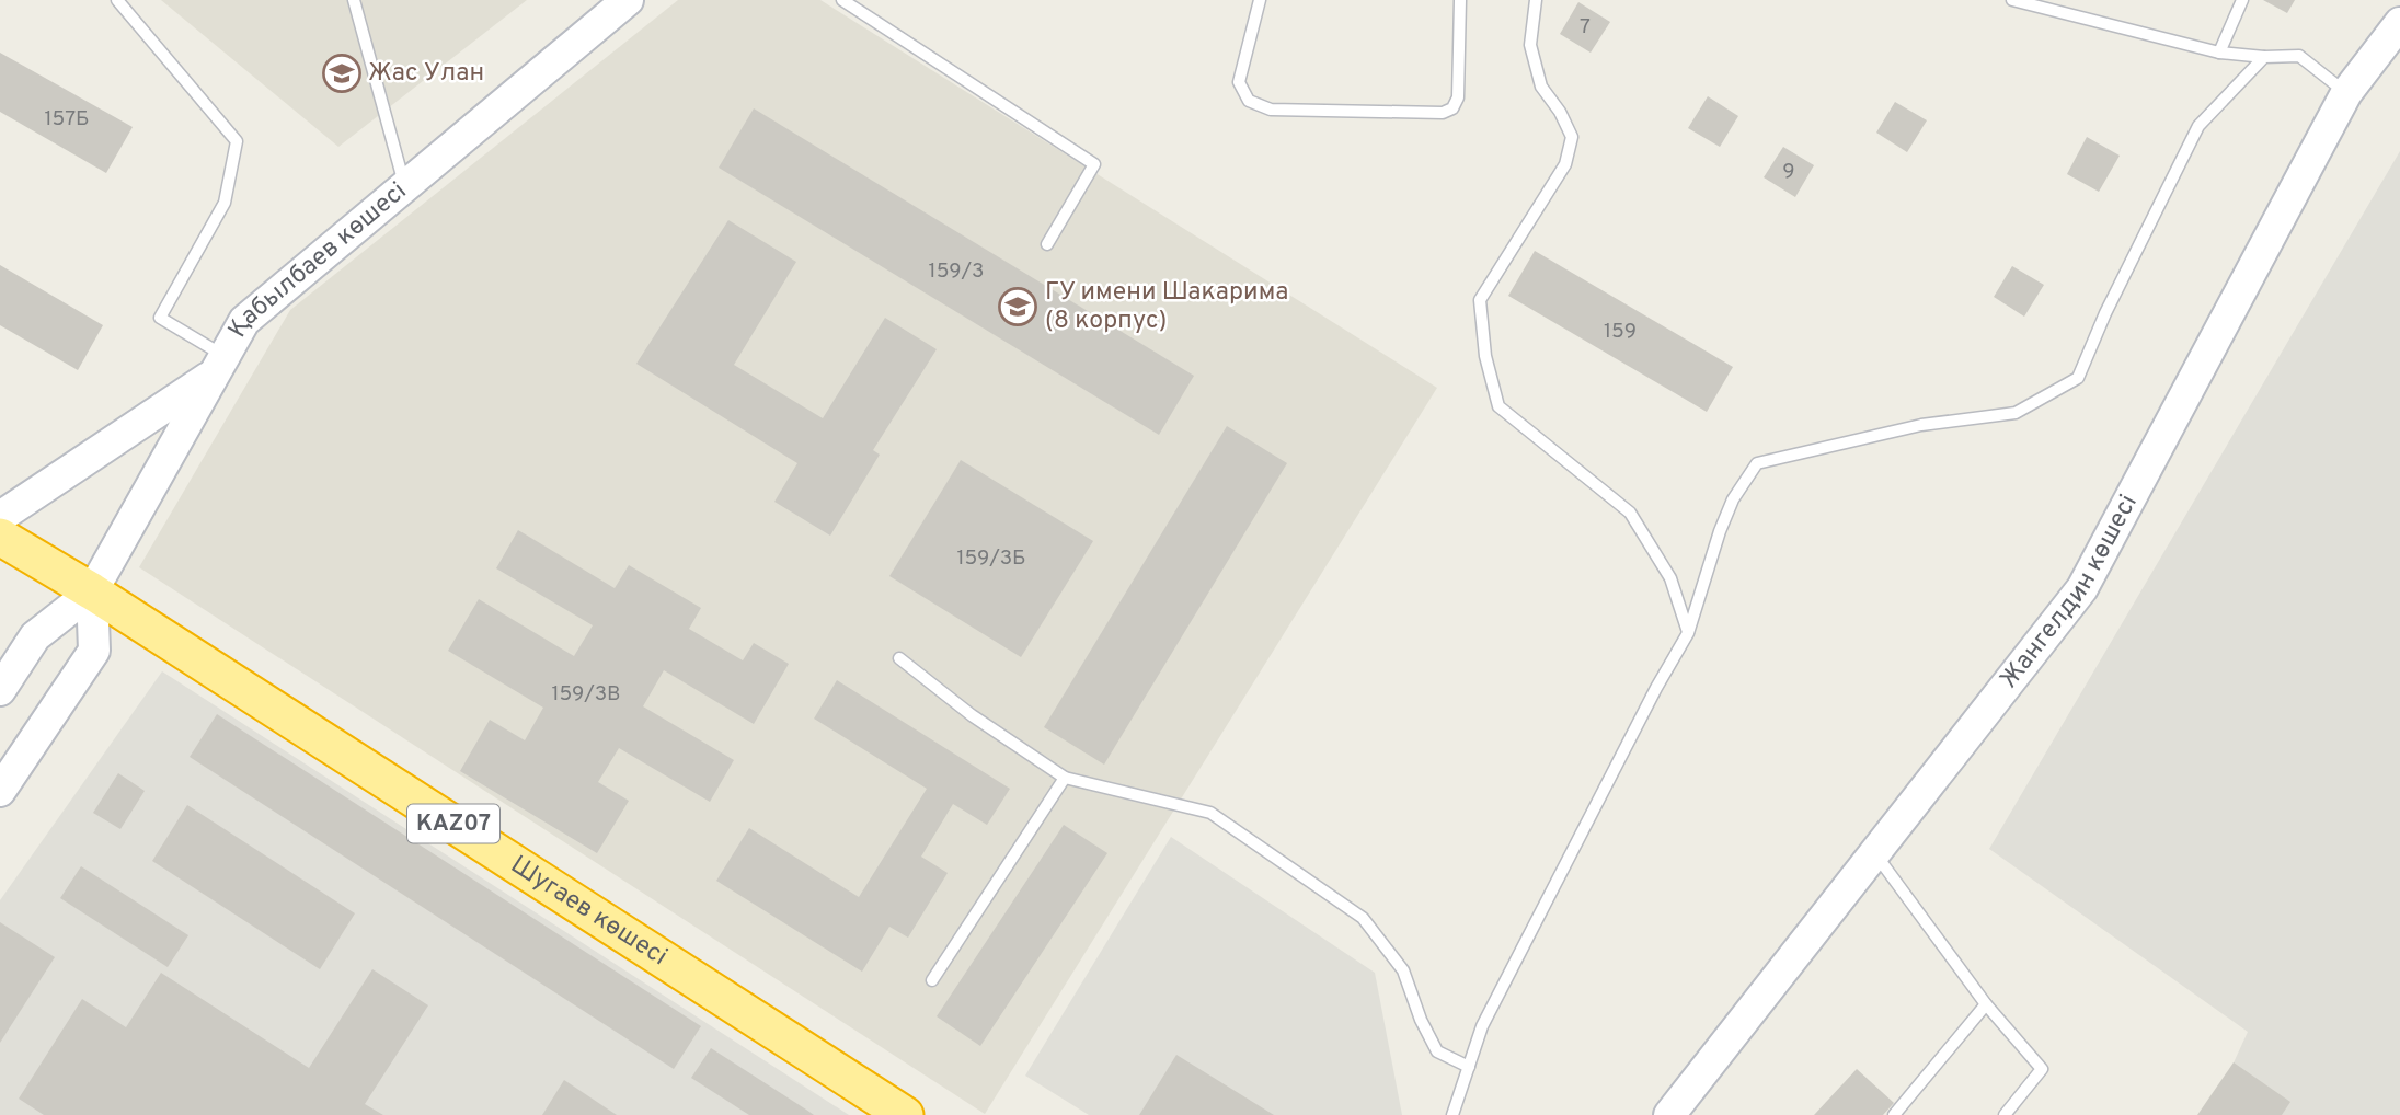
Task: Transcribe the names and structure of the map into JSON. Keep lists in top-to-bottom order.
{
  "streets": {
    "highway": ["KAZ07", "Шугаев көшесі"],
    "main road": ["Қабылбаев көшесі", "Жангелдин көшесі"]
  },
  "crossings": [
    ["Қабылбаев көшесі", "Шугаев көшесі"]
  ],
  "places": {
    "school or university": ["Жас Улан", "ГУ имени Шакарима (8 корпус)"]
  },
  "house_numbers": [
    "7",
    "157Б",
    "9",
    "159/3",
    "159",
    "159/3Б",
    "159/3В"
  ]
}
